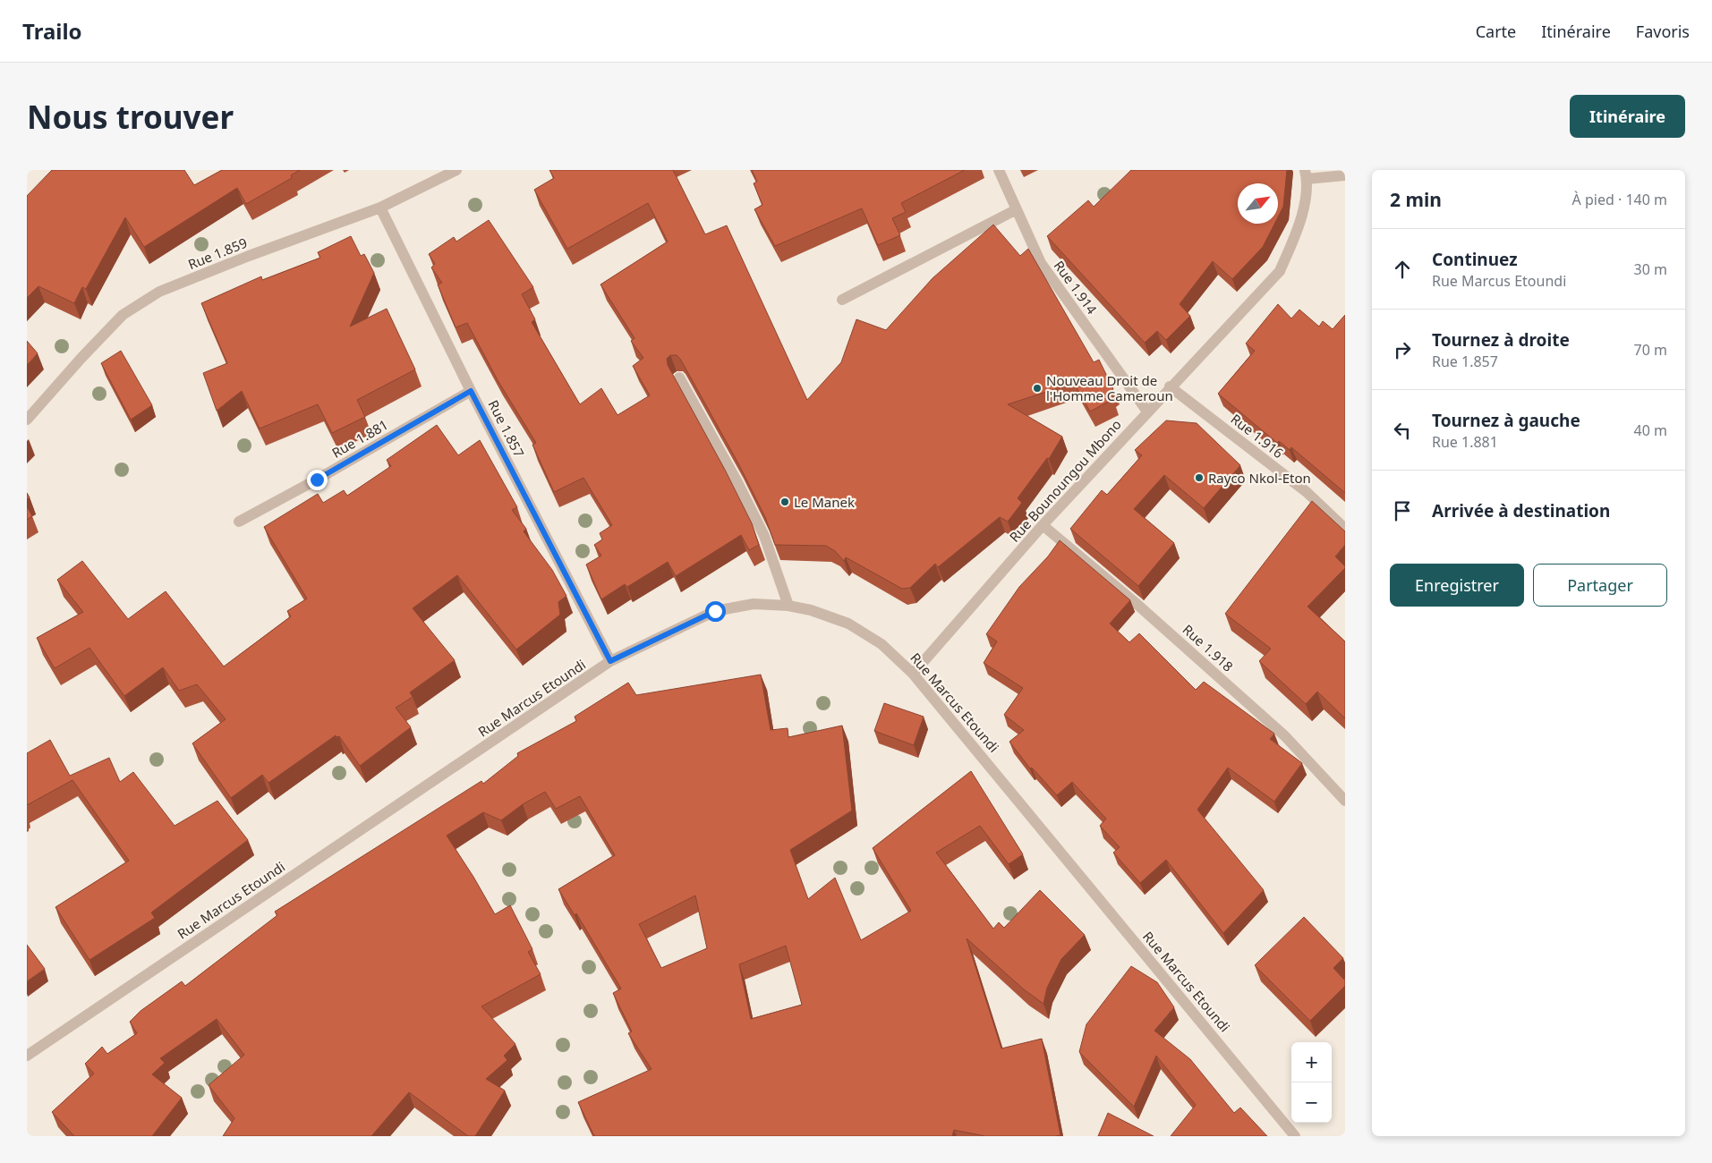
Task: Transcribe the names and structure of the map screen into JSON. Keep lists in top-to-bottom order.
{
  "streets": {
    "street": [
      "Rue 1.859",
      "Rue 1.914",
      "Rue 1.857",
      "Rue 1.916",
      "Rue 1.881",
      "Rue Bounoungou Mbono",
      "Rue 1.918",
      "Rue Marcus Etoundi"
    ]
  },
  "crossings": [
    ["Rue 1.859", "Rue 1.857"],
    ["Rue 1.914", "Rue Bounoungou Mbono"],
    ["Rue 1.857", "Rue 1.881"],
    ["Rue 1.857", "Rue Marcus Etoundi"],
    ["Rue 1.916", "Rue Bounoungou Mbono"],
    ["Rue Bounoungou Mbono", "Rue 1.918"],
    ["Rue Bounoungou Mbono", "Rue Marcus Etoundi"]
  ],
  "places": ["Nouveau Droit de l'Homme Cameroun", "Rayco Nkol-Eton", "Le Manek"],
  "north": "top right",
  "page": {
    "header": "Trailo",
    "nav": ["Carte", "Itinéraire", "Favoris"],
    "buttons": [
      "Itinéraire",
      ["Enregistrer", "Partager"]
    ],
    "title": "Nous trouver",
    "heading": ["2 min", "À pied · 140 m"],
    "list": [
      ["Continuez", "Rue Marcus Etoundi", "30 m"],
      ["Tournez à droite", "Rue 1.857", "70 m"],
      ["Tournez à gauche", "Rue 1.881", "40 m"],
      "Arrivée à destination"
    ],
    "map_buttons": ["+", "−"]
  }
}
